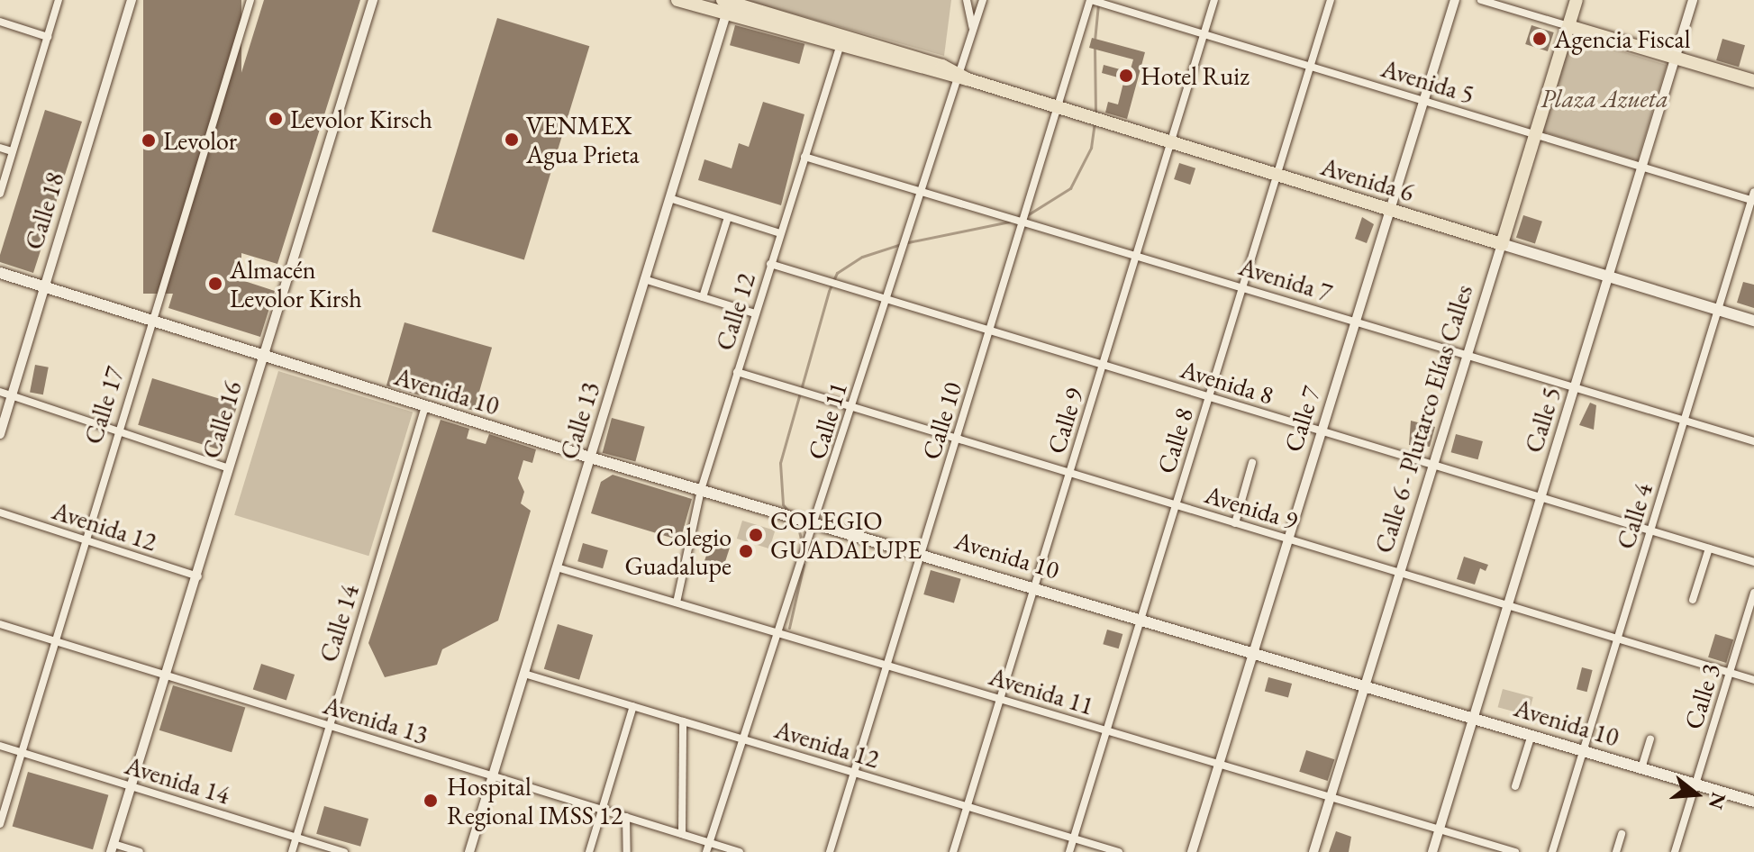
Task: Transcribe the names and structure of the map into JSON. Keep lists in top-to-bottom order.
{
  "streets": {
    "main road": ["Avenida 6", "Avenida 10", "Calle 6 - Plutarco Elías Calles"],
    "street": [
      "Avenida 5",
      "Calle 18",
      "Avenida 7",
      "Calle 12",
      "Avenida 8",
      "Calle 17",
      "Calle 7",
      "Calle 16",
      "Calle 5",
      "Calle 13",
      "Calle 11",
      "Calle 10",
      "Calle 9",
      "Calle 8",
      "Avenida 9",
      "Calle 4",
      "Avenida 12",
      "Calle 14",
      "Avenida 11",
      "Calle 3",
      "Avenida 13",
      "Avenida 14"
    ]
  },
  "crossings": [
    ["Avenida 5", "Calle 7"],
    ["Avenida 5", "Calle 6 - Plutarco Elías Calles"],
    ["Avenida 5", "Calle 5"],
    ["Avenida 5", "Calle 10"],
    ["Avenida 5", "Calle 9"],
    ["Avenida 5", "Calle 8"],
    ["Avenida 5", "Calle 4"],
    ["Avenida 6", "Calle 12"],
    ["Avenida 6", "Calle 7"],
    ["Avenida 6", "Calle 6 - Plutarco Elías Calles"],
    ["Avenida 6", "Calle 5"],
    ["Avenida 6", "Calle 13"],
    ["Avenida 6", "Calle 11"],
    ["Avenida 6", "Calle 10"],
    ["Avenida 6", "Calle 9"],
    ["Avenida 6", "Calle 8"],
    ["Avenida 6", "Calle 4"],
    ["Calle 18", "Avenida 10"],
    ["Avenida 7", "Calle 12"],
    ["Avenida 7", "Calle 7"],
    ["Avenida 7", "Calle 6 - Plutarco Elías Calles"],
    ["Avenida 7", "Calle 5"],
    ["Avenida 7", "Calle 11"],
    ["Avenida 7", "Calle 10"],
    ["Avenida 7", "Calle 9"],
    ["Avenida 7", "Calle 8"],
    ["Avenida 7", "Calle 4"],
    ["Calle 12", "Avenida 8"],
    ["Calle 12", "Avenida 10"],
    ["Calle 12", "Avenida 9"],
    ["Calle 12", "Avenida 11"],
    ["Avenida 8", "Calle 7"],
    ["Avenida 8", "Calle 6 - Plutarco Elías Calles"],
    ["Avenida 8", "Calle 5"],
    ["Avenida 8", "Calle 11"],
    ["Avenida 8", "Calle 10"],
    ["Avenida 8", "Calle 9"],
    ["Avenida 8", "Calle 8"],
    ["Avenida 8", "Calle 4"],
    ["Avenida 10", "Calle 17"],
    ["Avenida 10", "Calle 7"],
    ["Avenida 10", "Calle 6 - Plutarco Elías Calles"],
    ["Avenida 10", "Calle 16"],
    ["Avenida 10", "Calle 5"],
    ["Avenida 10", "Calle 13"],
    ["Avenida 10", "Calle 11"],
    ["Avenida 10", "Calle 10"],
    ["Avenida 10", "Calle 9"],
    ["Avenida 10", "Calle 8"],
    ["Avenida 10", "Calle 4"],
    ["Avenida 10", "Calle 14"],
    ["Avenida 10", "Calle 3"],
    ["Calle 17", "Avenida 12"],
    ["Calle 17", "Avenida 13"],
    ["Calle 17", "Avenida 14"],
    ["Calle 7", "Avenida 9"],
    ["Calle 7", "Avenida 11"],
    ["Calle 6 - Plutarco Elías Calles", "Avenida 9"],
    ["Calle 6 - Plutarco Elías Calles", "Avenida 11"],
    ["Calle 16", "Avenida 12"],
    ["Calle 16", "Avenida 13"],
    ["Calle 16", "Avenida 14"],
    ["Calle 5", "Avenida 9"],
    ["Calle 5", "Avenida 11"],
    ["Calle 13", "Avenida 12"],
    ["Calle 13", "Avenida 11"],
    ["Calle 13", "Avenida 13"],
    ["Calle 11", "Avenida 9"],
    ["Calle 11", "Avenida 12"],
    ["Calle 11", "Avenida 11"],
    ["Calle 11", "Avenida 13"],
    ["Calle 10", "Avenida 9"],
    ["Calle 10", "Avenida 12"],
    ["Calle 10", "Avenida 11"],
    ["Calle 9", "Avenida 9"],
    ["Calle 9", "Avenida 12"],
    ["Calle 9", "Avenida 11"],
    ["Calle 8", "Avenida 9"],
    ["Calle 8", "Avenida 12"],
    ["Calle 8", "Avenida 11"],
    ["Avenida 9", "Calle 4"],
    ["Avenida 9", "Calle 3"],
    ["Calle 14", "Avenida 13"],
    ["Calle 14", "Avenida 14"]
  ],
  "parks": ["Plaza Azueta"],
  "places": [
    "Agencia Fiscal",
    "Hotel Ruiz",
    "Levolor Kirsch",
    "VENMEX Agua Prieta",
    "Levolor",
    "Almacén Levolor Kirsh",
    "COLEGIO GUADALUPE",
    "Colegio Guadalupe",
    "Hospital Regional IMSS 12"
  ],
  "north": "right"
}
